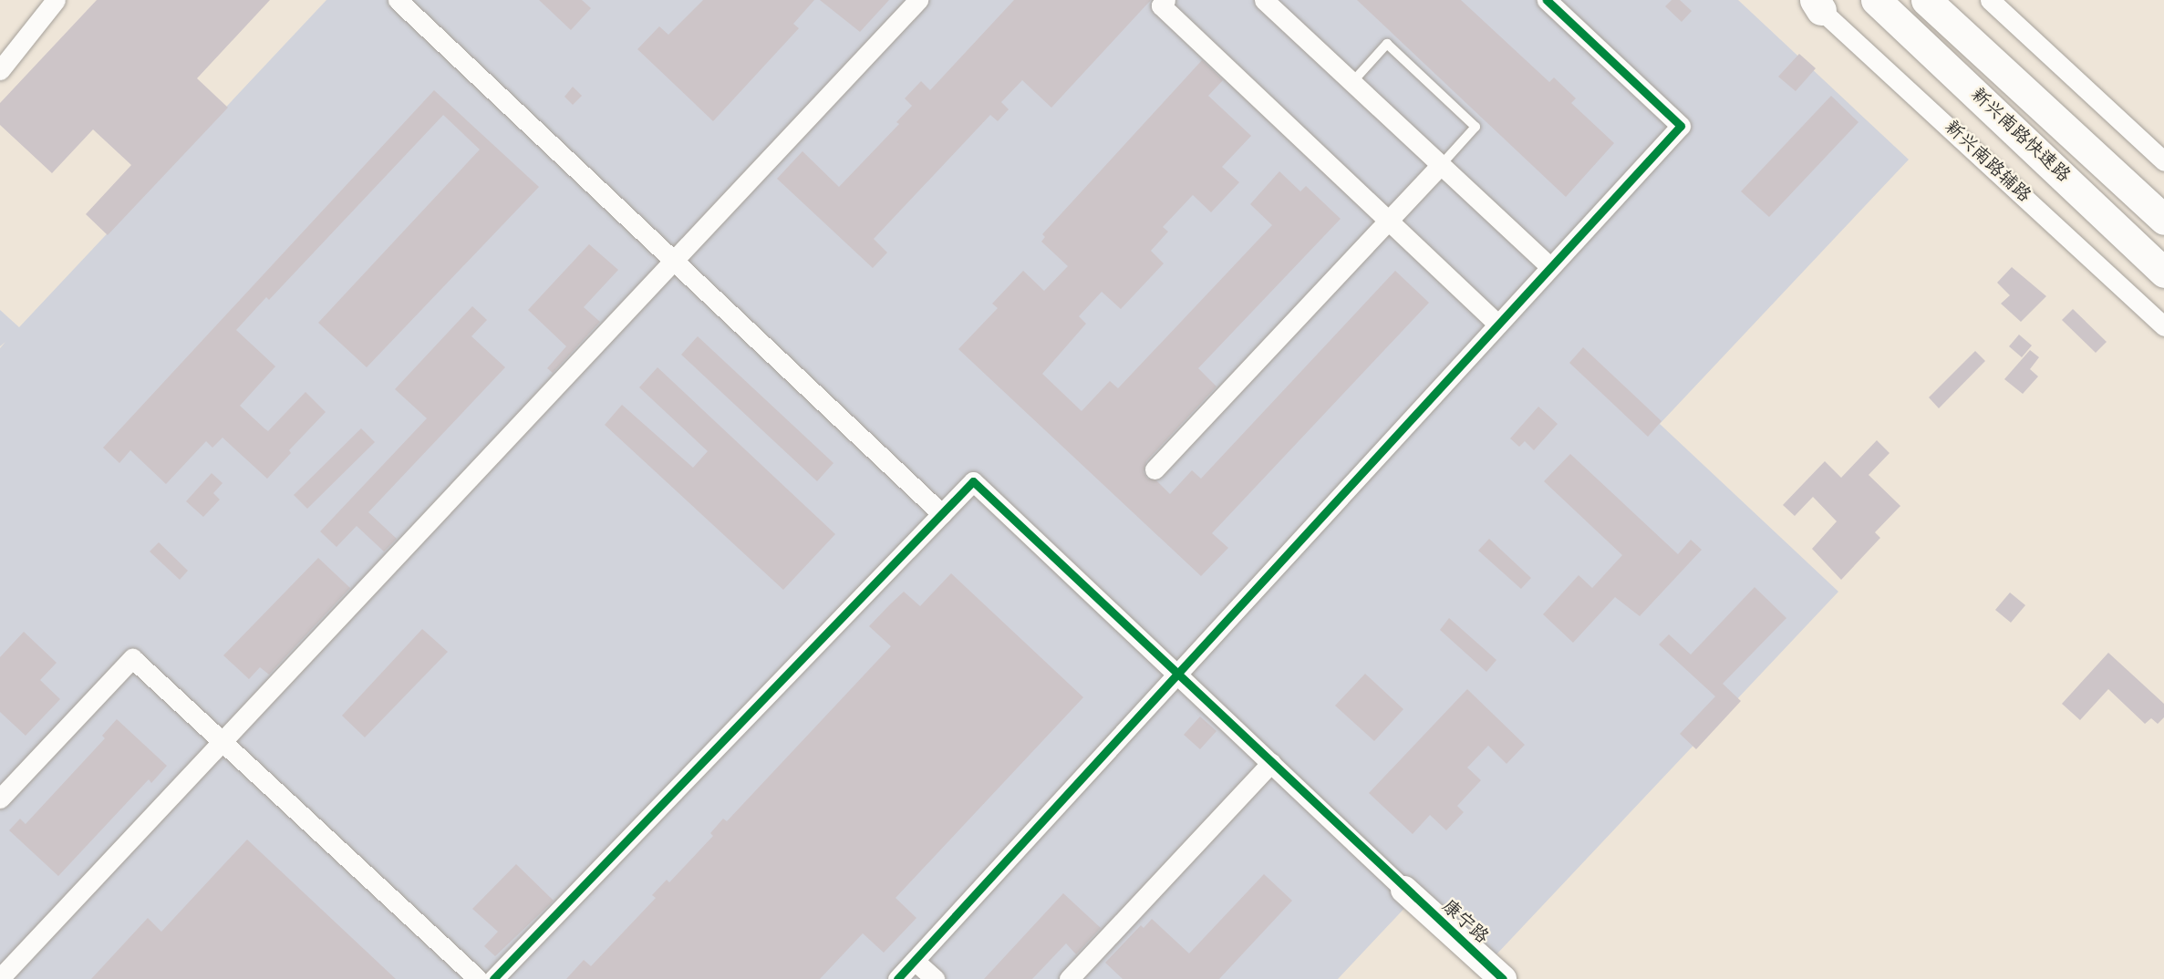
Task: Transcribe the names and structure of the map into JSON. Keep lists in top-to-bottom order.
{
  "streets": {
    "main road": ["新兴南路快速路"],
    "street": ["新兴南路辅路", "康宁路"]
  }
}
